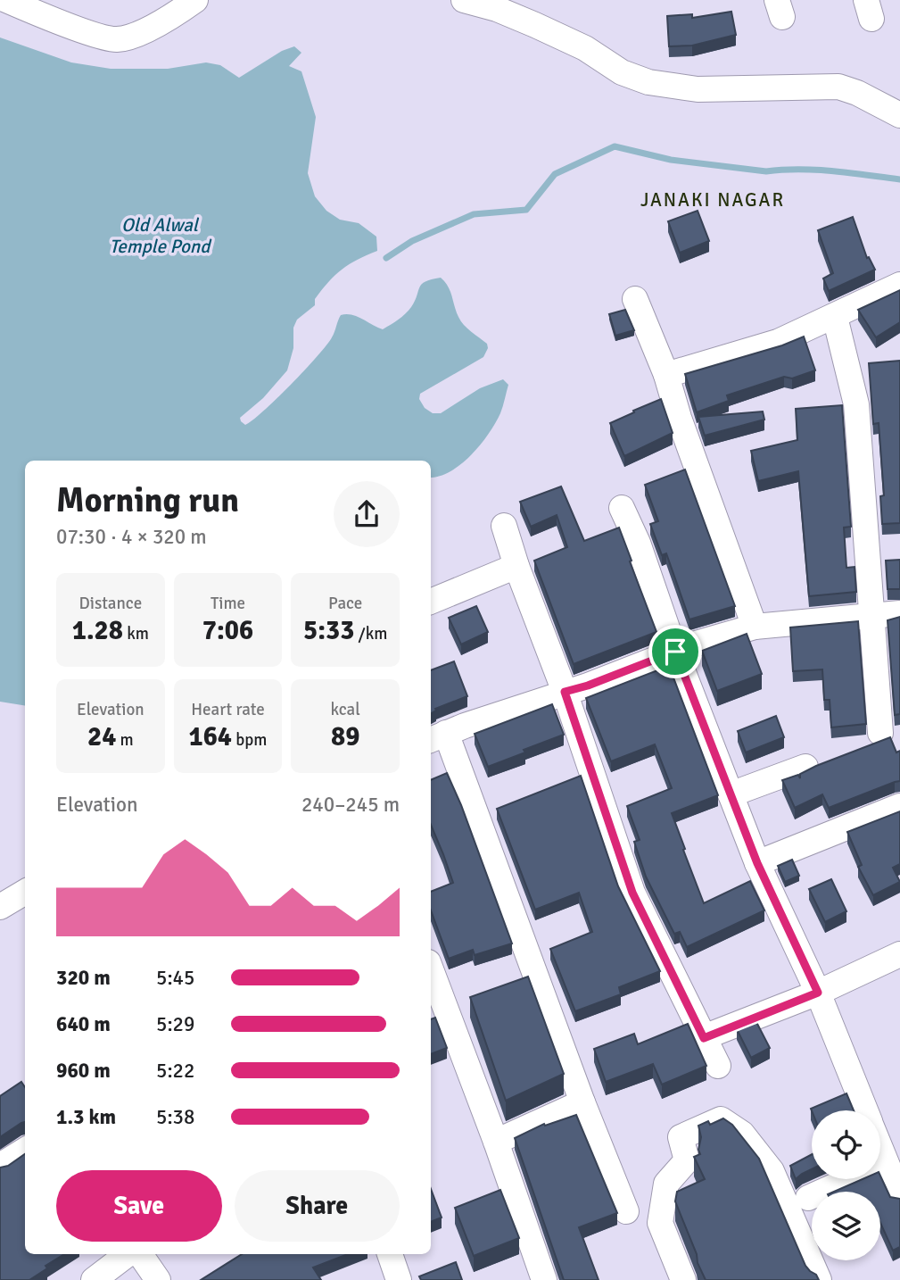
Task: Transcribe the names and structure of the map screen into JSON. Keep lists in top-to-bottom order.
{
  "districts": ["JANAKI NAGAR"],
  "water": ["Old Alwal Temple Pond"],
  "page": {
    "heading": ["Morning run", "07:30 · 4 × 320 m"],
    "stats": [
      ["Distance", "1.28 km"],
      ["Time", "7:06"],
      ["Pace", "5:33 /km"],
      ["Elevation", "24 m"],
      ["Heart rate", "164 bpm"],
      ["kcal", "89"]
    ],
    "chart": ["Elevation", "240–245 m"],
    "list": [
      {
        "name": "320 m",
        "note": "5:45"
      },
      {
        "name": "640 m",
        "note": "5:29"
      },
      {
        "name": "960 m",
        "note": "5:22"
      },
      {
        "name": "1.3 km",
        "note": "5:38"
      }
    ],
    "buttons": ["Save", "Share"]
  }
}
